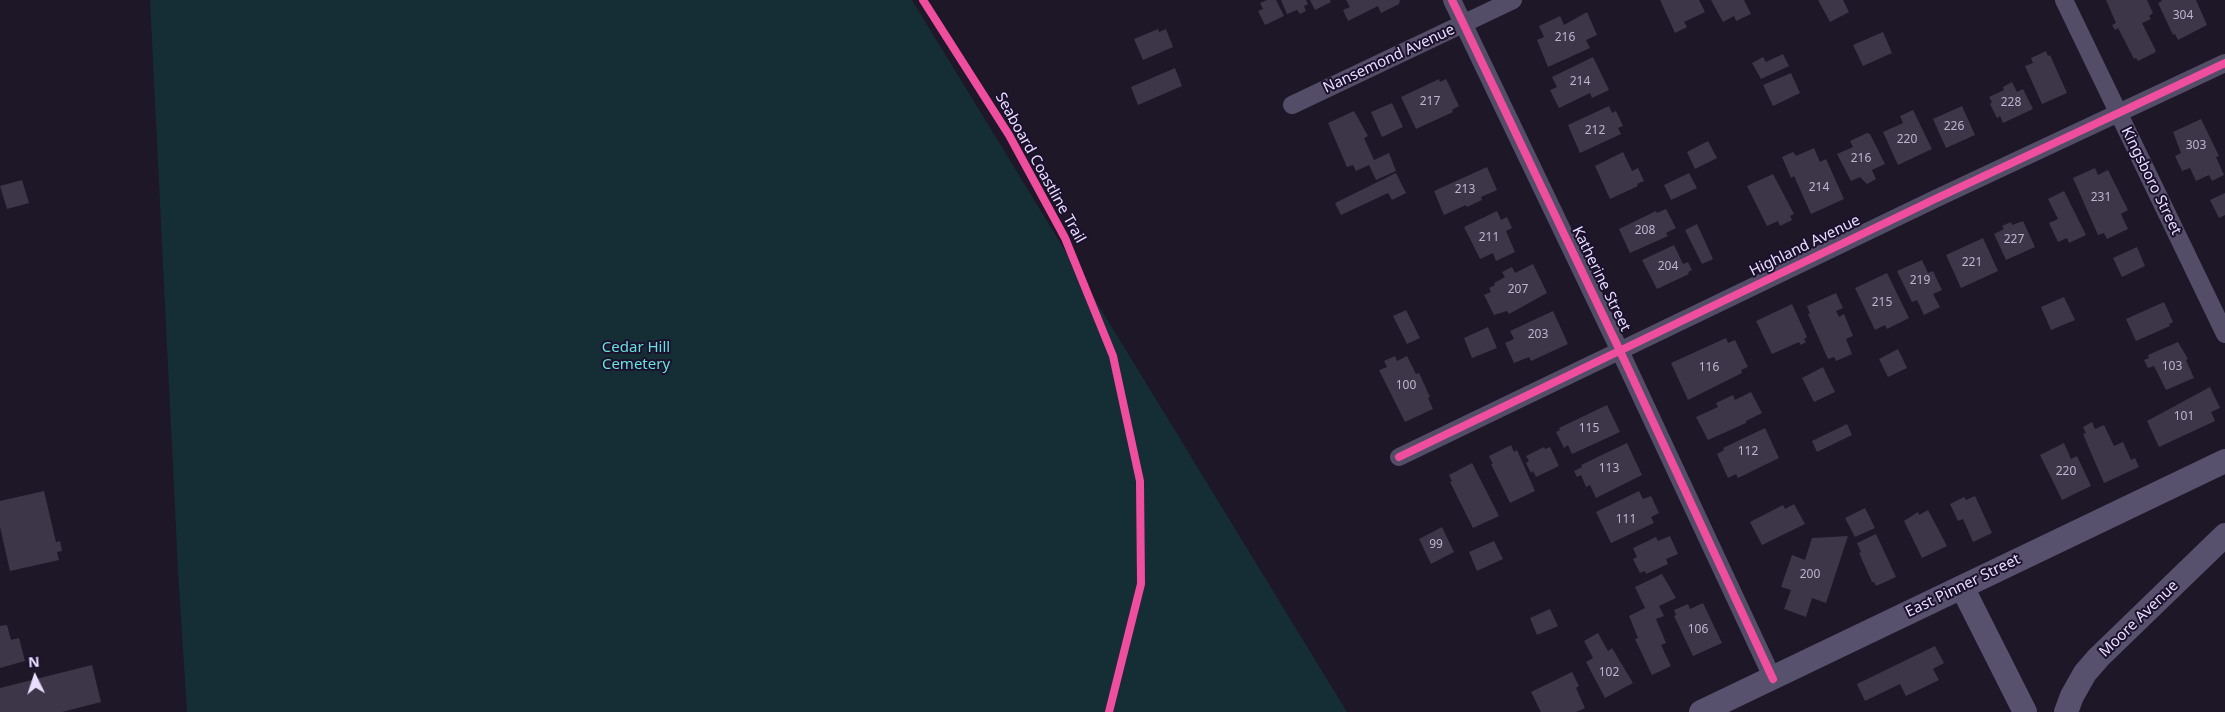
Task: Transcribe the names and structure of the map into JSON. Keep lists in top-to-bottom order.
{
  "streets": {
    "main road": ["East Pinner Street", "Moore Avenue"],
    "street": [
      "Nansemond Avenue",
      "Kingsboro Street",
      "Highland Avenue",
      "Katherine Street"
    ],
    "cycle path": ["Seaboard Coastline Trail"]
  },
  "crossings": [
    ["Nansemond Avenue", "Katherine Street"],
    ["Kingsboro Street", "Highland Avenue"],
    ["Highland Avenue", "Katherine Street"],
    ["Katherine Street", "East Pinner Street"]
  ],
  "parks": ["Cedar Hill Cemetery"],
  "house_numbers": [
    "304",
    "216",
    "214",
    "217",
    "228",
    "226",
    "212",
    "220",
    "303",
    "216",
    "214",
    "213",
    "231",
    "208",
    "211",
    "227",
    "221",
    "204",
    "219",
    "207",
    "215",
    "203",
    "103",
    "116",
    "100",
    "101",
    "115",
    "112",
    "113",
    "220",
    "111",
    "99",
    "200",
    "106",
    "102"
  ],
  "north": "top"
}
